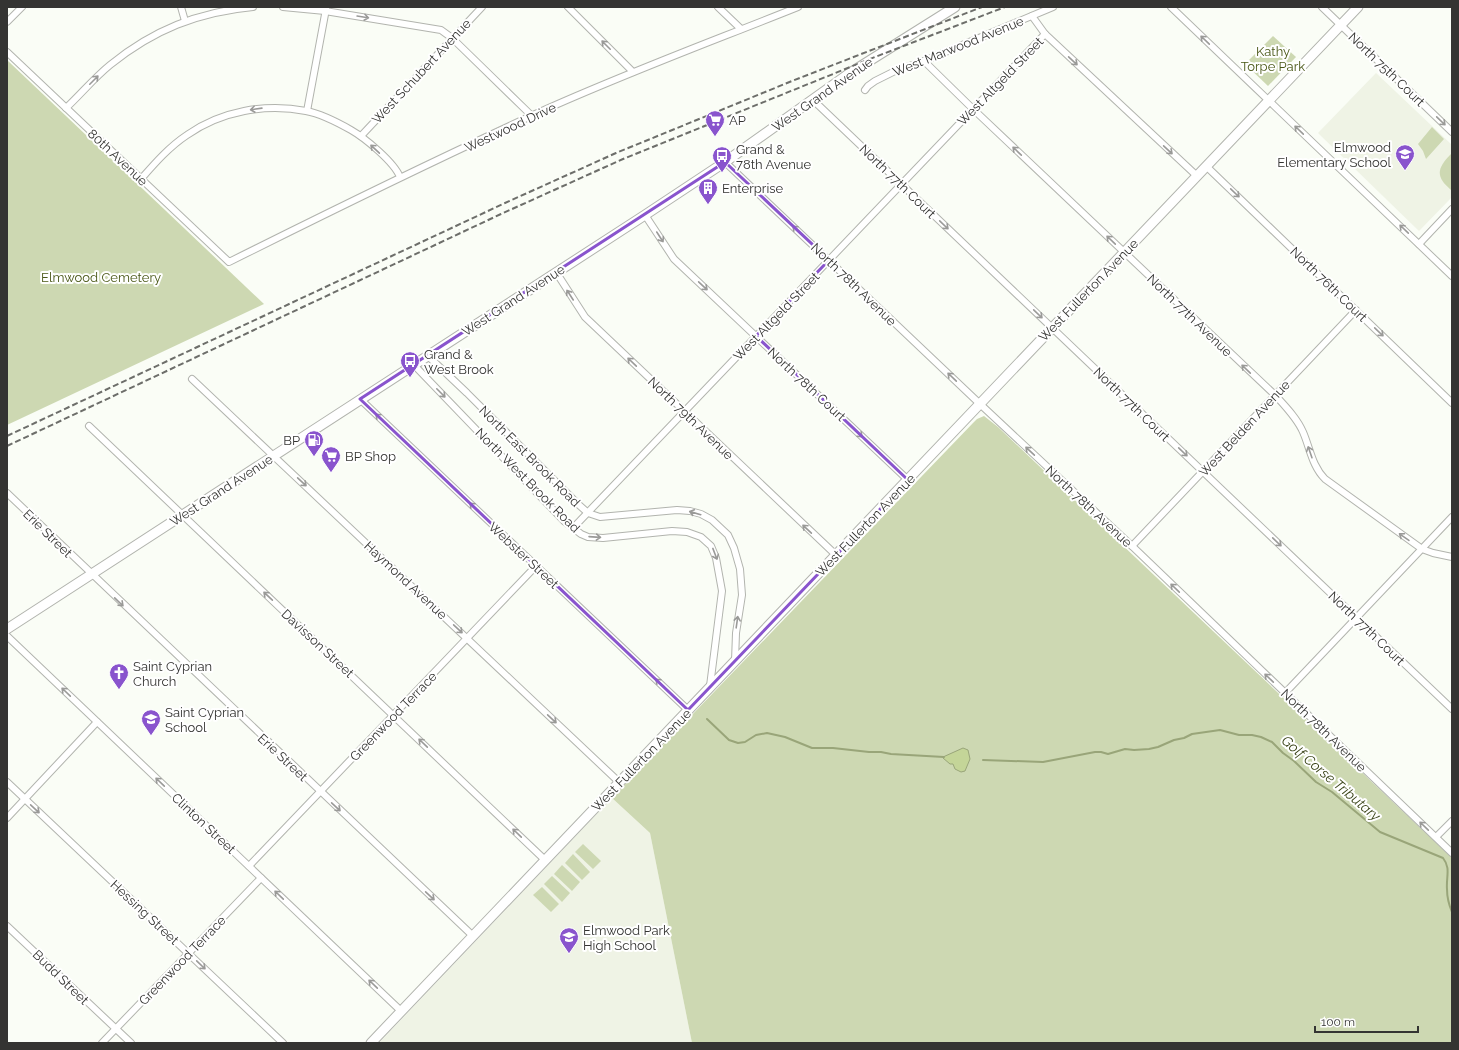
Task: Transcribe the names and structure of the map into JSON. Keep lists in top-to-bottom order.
{
  "streets": {
    "street": [
      "West Marwood Avenue",
      "North 75th Court",
      "West Schubert Avenue",
      "West Altgeld Street",
      "West Grand Avenue",
      "Westwood Drive",
      "80th Avenue",
      "North 77th Court",
      "North 78th Avenue",
      "North 76th Court",
      "West Fullerton Avenue",
      "North 77th Avenue",
      "North 78th Court",
      "North 79th Avenue",
      "West Belden Avenue",
      "North East Brook Road",
      "North West Brook Road",
      "Erie Street",
      "Webster Street",
      "Haymond Avenue",
      "Davisson Street",
      "Greenwood Terrace",
      "Clinton Street",
      "Hessing Street",
      "Budd Street"
    ]
  },
  "crossings": [
    ["West Marwood Avenue", "North 77th Avenue"],
    ["North 75th Court", "West Fullerton Avenue"],
    ["West Altgeld Street", "North 77th Court"],
    ["West Altgeld Street", "North 78th Avenue"],
    ["West Altgeld Street", "North 77th Avenue"],
    ["West Altgeld Street", "North 78th Court"],
    ["West Altgeld Street", "North 79th Avenue"],
    ["West Altgeld Street", "North East Brook Road"],
    ["West Altgeld Street", "North West Brook Road"],
    ["West Grand Avenue", "North 77th Court"],
    ["West Grand Avenue", "North 78th Avenue"],
    ["West Grand Avenue", "North 78th Court"],
    ["West Grand Avenue", "North 79th Avenue"],
    ["West Grand Avenue", "North East Brook Road"],
    ["West Grand Avenue", "North West Brook Road"],
    ["West Grand Avenue", "Erie Street"],
    ["West Grand Avenue", "Webster Street"],
    ["West Grand Avenue", "Haymond Avenue"],
    ["West Grand Avenue", "Davisson Street"],
    ["Westwood Drive", "80th Avenue"],
    ["North 77th Court", "West Fullerton Avenue"],
    ["North 77th Court", "West Belden Avenue"],
    ["North 78th Avenue", "West Fullerton Avenue"],
    ["North 78th Avenue", "West Belden Avenue"],
    ["North 76th Court", "West Fullerton Avenue"],
    ["North 76th Court", "West Belden Avenue"],
    ["West Fullerton Avenue", "North 77th Avenue"],
    ["West Fullerton Avenue", "North 78th Court"],
    ["West Fullerton Avenue", "North 79th Avenue"],
    ["West Fullerton Avenue", "North East Brook Road"],
    ["West Fullerton Avenue", "North West Brook Road"],
    ["West Fullerton Avenue", "Erie Street"],
    ["West Fullerton Avenue", "Webster Street"],
    ["West Fullerton Avenue", "Haymond Avenue"],
    ["West Fullerton Avenue", "Davisson Street"],
    ["West Fullerton Avenue", "Clinton Street"],
    ["North 77th Avenue", "West Belden Avenue"],
    ["Erie Street", "Greenwood Terrace"],
    ["Webster Street", "Greenwood Terrace"],
    ["Haymond Avenue", "Greenwood Terrace"],
    ["Davisson Street", "Greenwood Terrace"],
    ["Greenwood Terrace", "Clinton Street"],
    ["Greenwood Terrace", "Hessing Street"],
    ["Greenwood Terrace", "Budd Street"]
  ],
  "one_way": [
    "North 75th Court",
    "North 77th Court",
    "North 78th Avenue",
    "North 76th Court",
    "North 77th Avenue",
    "North 78th Court",
    "North 79th Avenue",
    "North West Brook Road",
    "Erie Street",
    "Webster Street",
    "Haymond Avenue",
    "Davisson Street",
    "Clinton Street",
    "Hessing Street"
  ],
  "water": ["Golf Corse Tributary"],
  "parks": ["Kathy Torpe Park", "Elmwood Cemetery"],
  "places": {
    "supermarket": ["AP", "BP Shop"],
    "school or university": ["Elmwood Elementary School", "Saint Cyprian School", "Elmwood Park High School"],
    "bus stop": ["Grand & 78th Avenue", "Grand & West Brook"],
    "building": ["Enterprise"],
    "fuel station": ["BP"],
    "church": ["Saint Cyprian Church"]
  },
  "scale_bar": "100 m"
}
